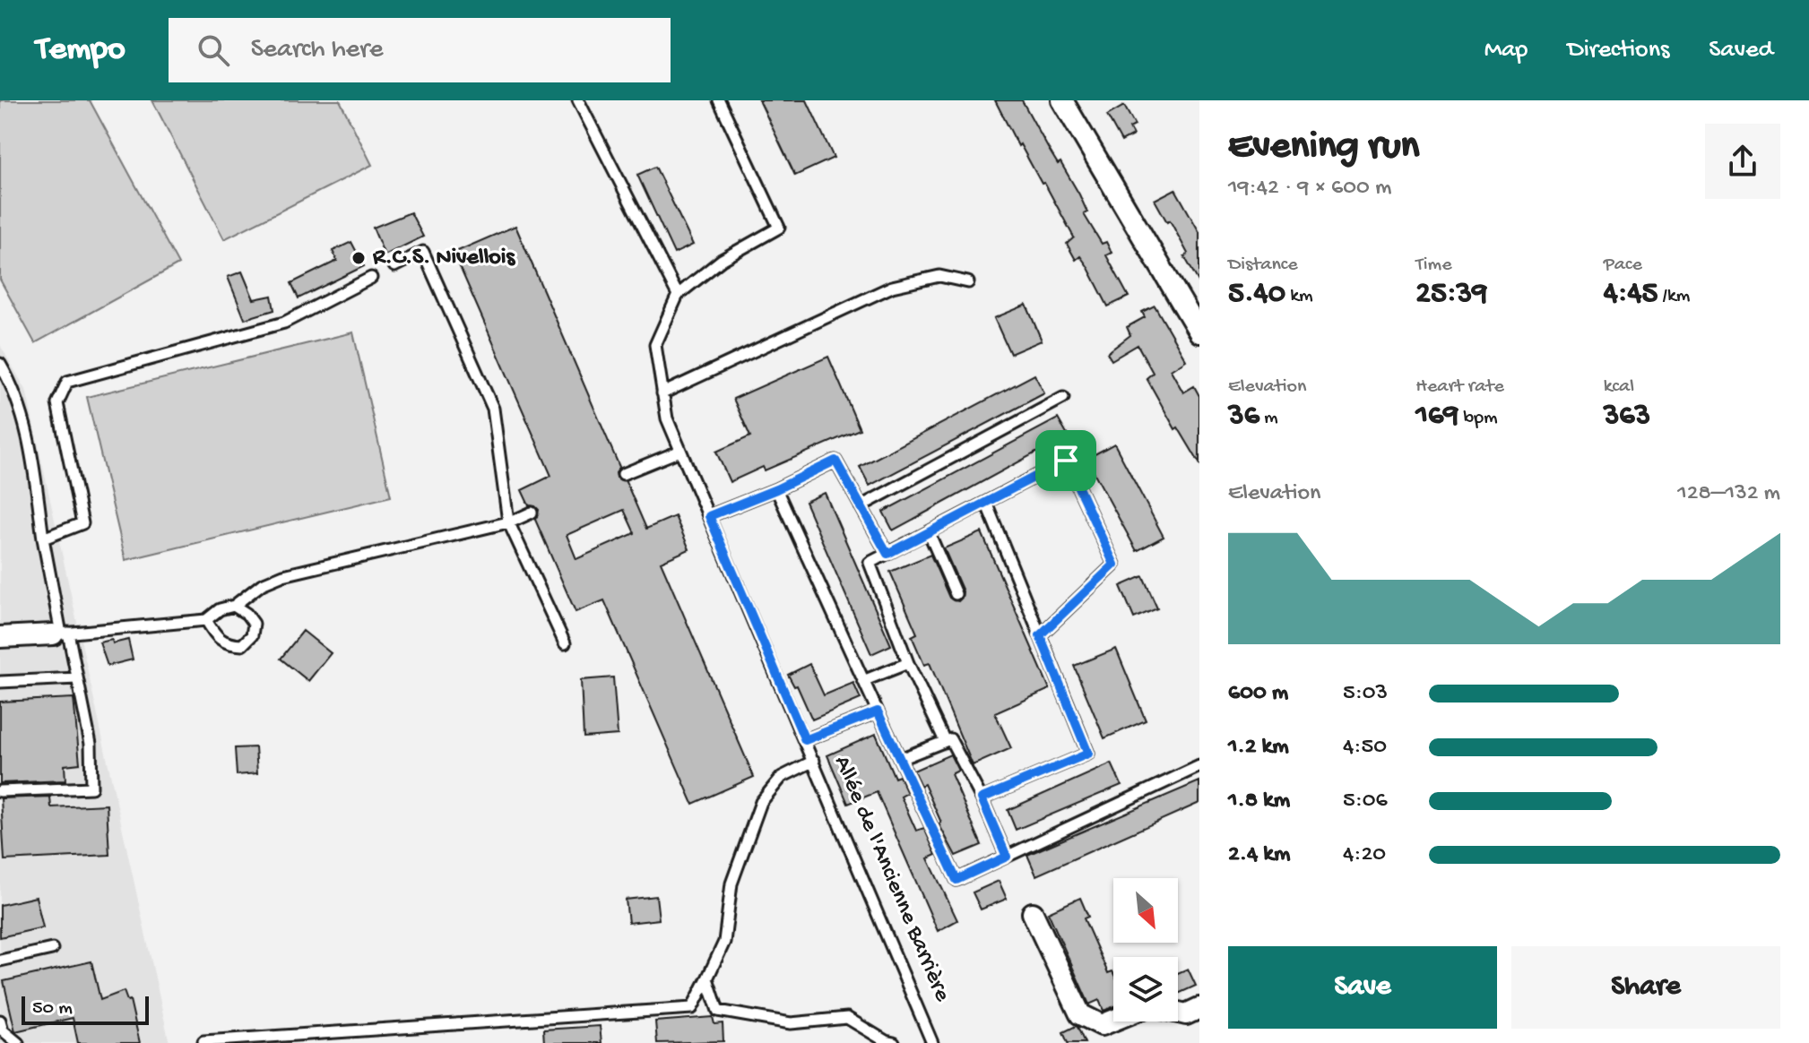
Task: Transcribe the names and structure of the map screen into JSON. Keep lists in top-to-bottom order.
{
  "streets": {
    "lane": ["Allée de l'Ancienne Barrière"]
  },
  "places": ["R.C.S. Nivellois"],
  "scale_bar": "50 m",
  "north": "bottom right",
  "page": {
    "header": "Tempo",
    "search": "Search here",
    "nav": ["Map", "Directions", "Saved"],
    "heading": ["Evening run", "19:42 · 9 × 600 m"],
    "stats": [
      ["Distance", "5.40 km"],
      ["Time", "25:39"],
      ["Pace", "4:45 /km"],
      ["Elevation", "36 m"],
      ["Heart rate", "169 bpm"],
      ["kcal", "363"]
    ],
    "chart": ["Elevation", "128–132 m"],
    "list": [
      {
        "name": "600 m",
        "note": "5:03"
      },
      {
        "name": "1.2 km",
        "note": "4:50"
      },
      {
        "name": "1.8 km",
        "note": "5:06"
      },
      {
        "name": "2.4 km",
        "note": "4:20"
      }
    ],
    "buttons": ["Save", "Share"],
    "scale": "50 m"
  }
}
